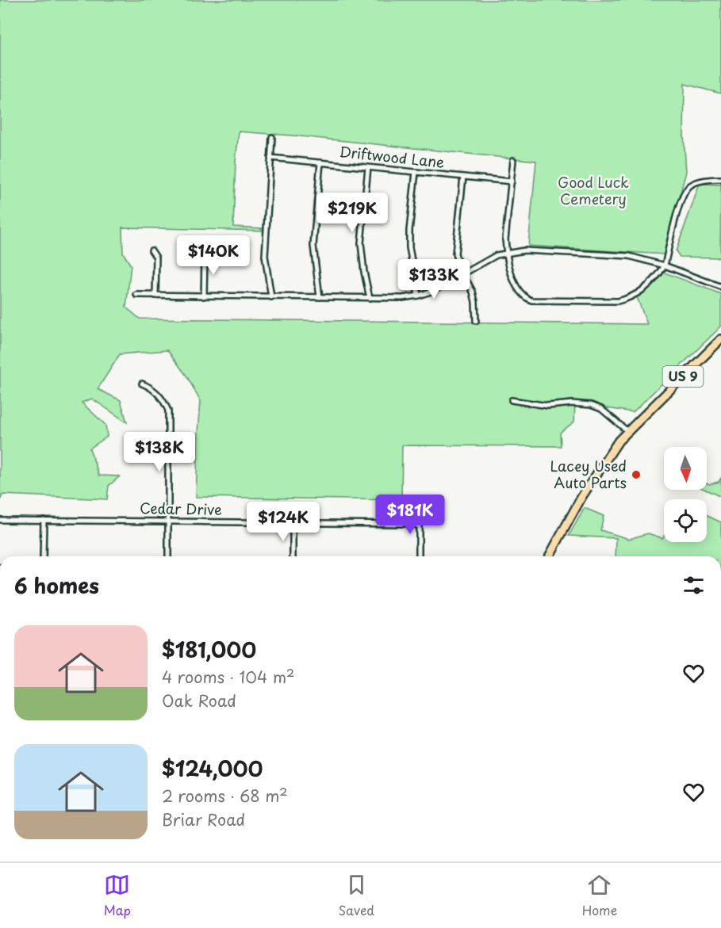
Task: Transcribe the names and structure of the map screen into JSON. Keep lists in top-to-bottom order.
{
  "streets": {
    "highway": ["US 9"],
    "street": ["Driftwood Lane", "Cedar Drive"]
  },
  "parks": ["Good Luck Cemetery"],
  "places": ["Lacey Used Auto Parts"],
  "north": "bottom",
  "page": {
    "price": [
      "$219K",
      "$140K",
      "$133K",
      "$138K",
      "$181K",
      "$124K"
    ],
    "heading": "6 homes",
    "list": [
      {
        "name": "$181,000",
        "note": "4 rooms · 104 m² · Oak Road"
      },
      {
        "name": "$124,000",
        "note": "2 rooms · 68 m² · Briar Road"
      }
    ],
    "tabs": ["Map", "Saved", "Home"]
  }
}
